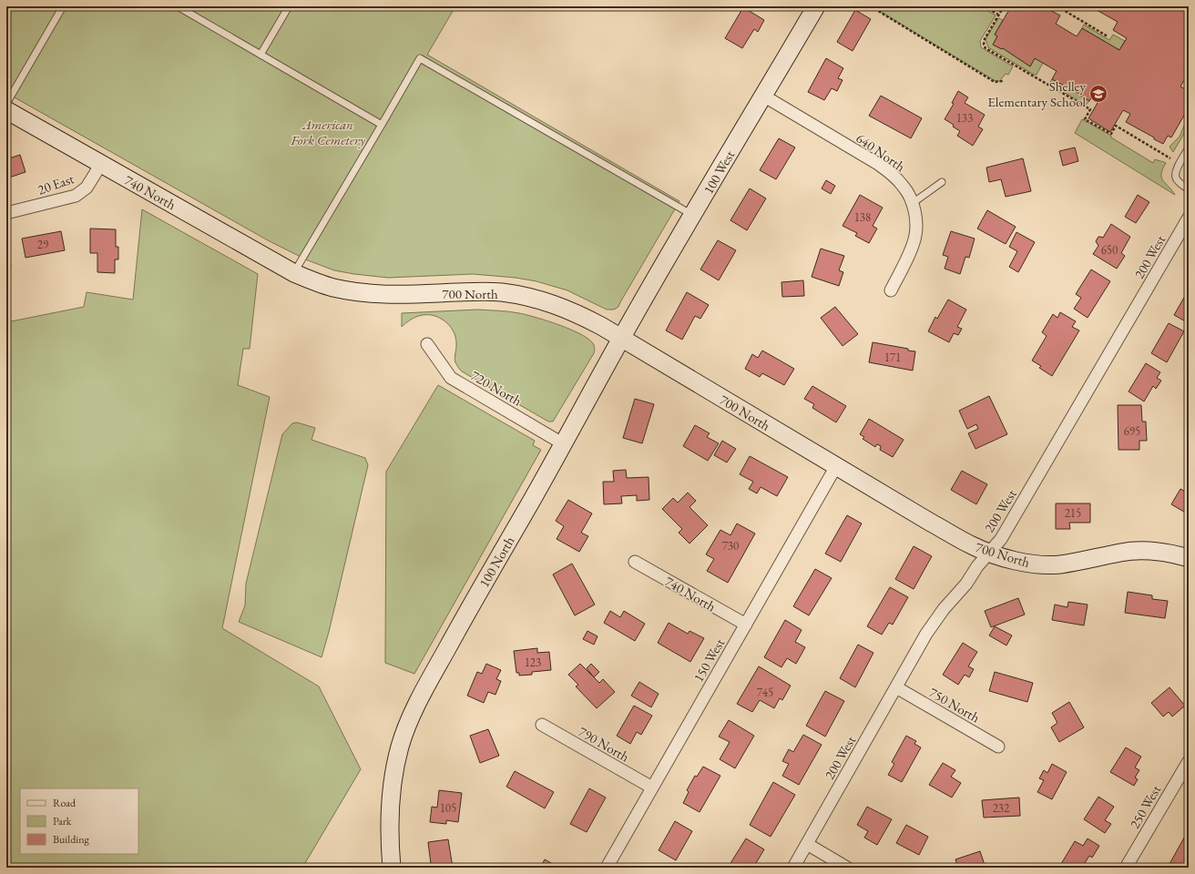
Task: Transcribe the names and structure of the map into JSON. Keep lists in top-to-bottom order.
{
  "streets": {
    "street": [
      "640 North",
      "100 West",
      "20 East",
      "740 North",
      "200 West",
      "700 North",
      "720 North",
      "100 North",
      "150 West",
      "750 North",
      "790 North",
      "250 West"
    ]
  },
  "crossings": [
    ["640 North", "100 West"],
    ["100 West", "700 North"],
    ["100 West", "100 North"],
    ["20 East", "740 North"],
    ["740 North", "700 North"],
    ["740 North", "150 West"],
    ["200 West", "700 North"],
    ["200 West", "750 North"],
    ["700 North", "100 North"],
    ["700 North", "150 West"],
    ["720 North", "100 North"],
    ["150 West", "790 North"]
  ],
  "parks": ["American Fork Cemetery"],
  "places": {
    "school or university": ["Shelley Elementary School"]
  },
  "house_numbers": [
    "133",
    "138",
    "29",
    "650",
    "171",
    "695",
    "215",
    "730",
    "123",
    "745",
    "105",
    "232"
  ],
  "legend": ["Road", "Park", "Building"]
}
